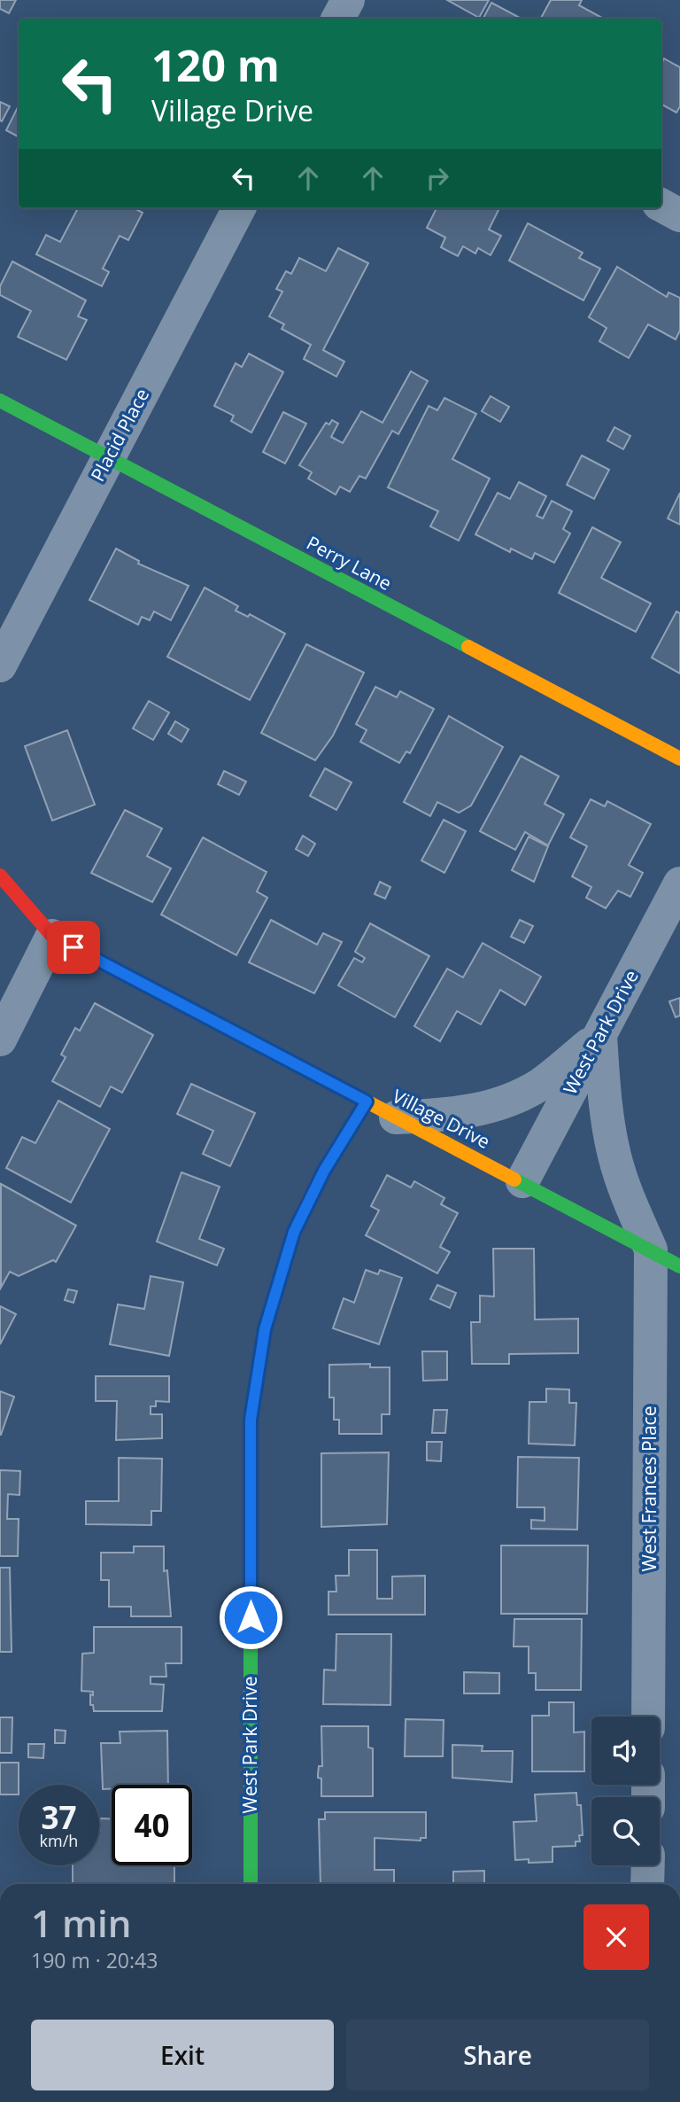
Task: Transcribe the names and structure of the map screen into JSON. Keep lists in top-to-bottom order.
{
  "streets": {
    "street": [
      "Placid Place",
      "Perry Lane",
      "West Park Drive",
      "Village Drive",
      "West Frances Place"
    ]
  },
  "crossings": [
    ["Placid Place", "Perry Lane"],
    ["West Park Drive", "Village Drive"],
    ["Village Drive", "West Frances Place"]
  ],
  "page": {
    "turn": ["120 m", "Village Drive"],
    "speed": "37 km/h",
    "limit": "40",
    "heading": ["1 min", "190 m · 20:43"],
    "buttons": ["Exit", "Share"]
  }
}
